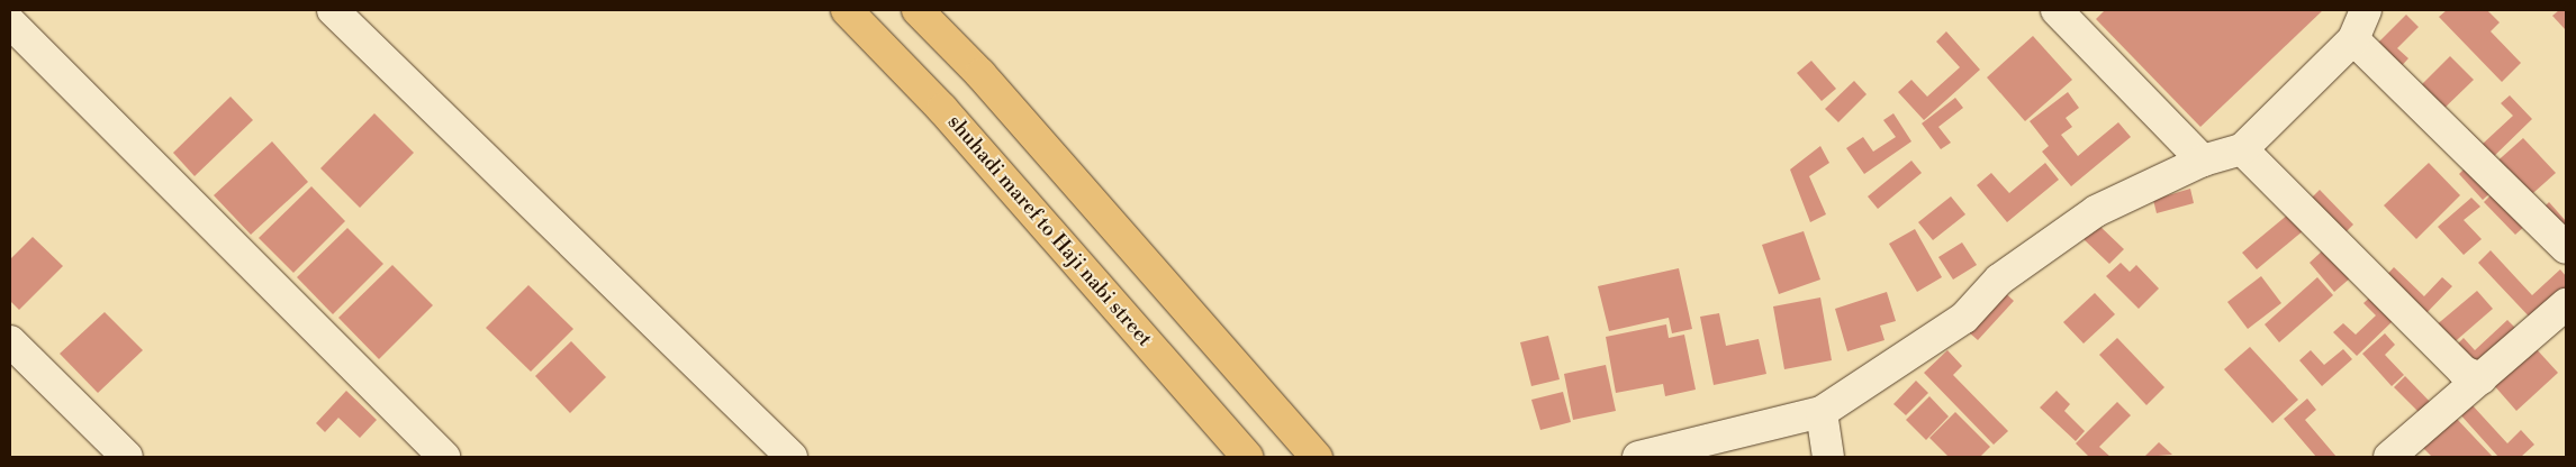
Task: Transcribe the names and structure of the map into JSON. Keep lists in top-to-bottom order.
{
  "streets": {
    "main road": ["shuhadi maref to Haji nabi street"]
  }
}
